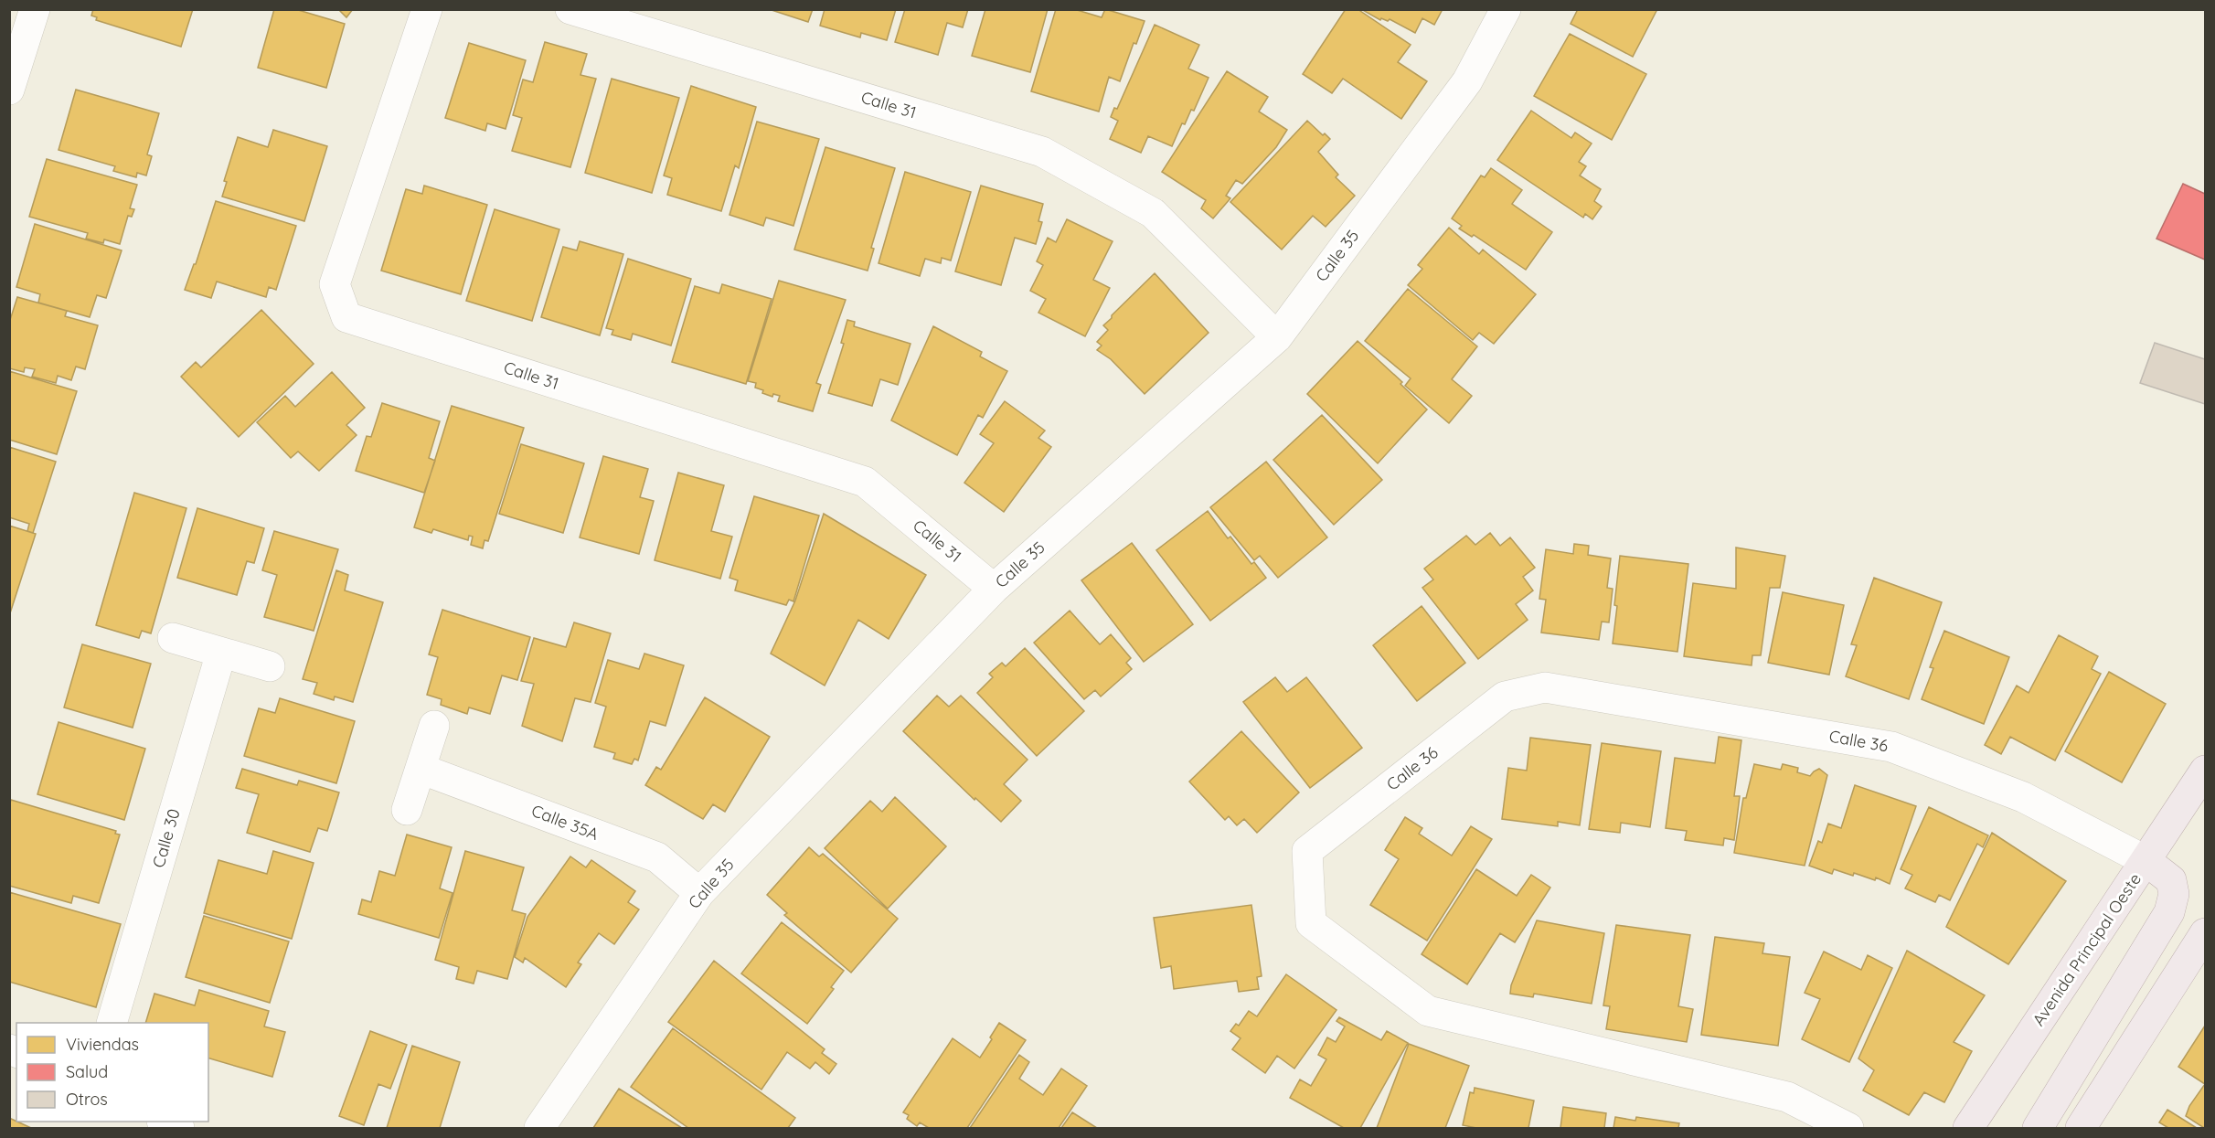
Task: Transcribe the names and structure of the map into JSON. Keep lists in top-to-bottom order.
{
  "streets": {
    "main road": ["Avenida Principal Oeste"],
    "street": [
      "Calle 31",
      "Calle 35",
      "Calle 36",
      "Calle 35A",
      "Calle 30"
    ]
  },
  "crossings": [
    ["Calle 31", "Calle 35"],
    ["Calle 35", "Calle 35A"],
    ["Calle 36", "Avenida Principal Oeste"]
  ],
  "legend": ["Viviendas", "Salud", "Otros"]
}
